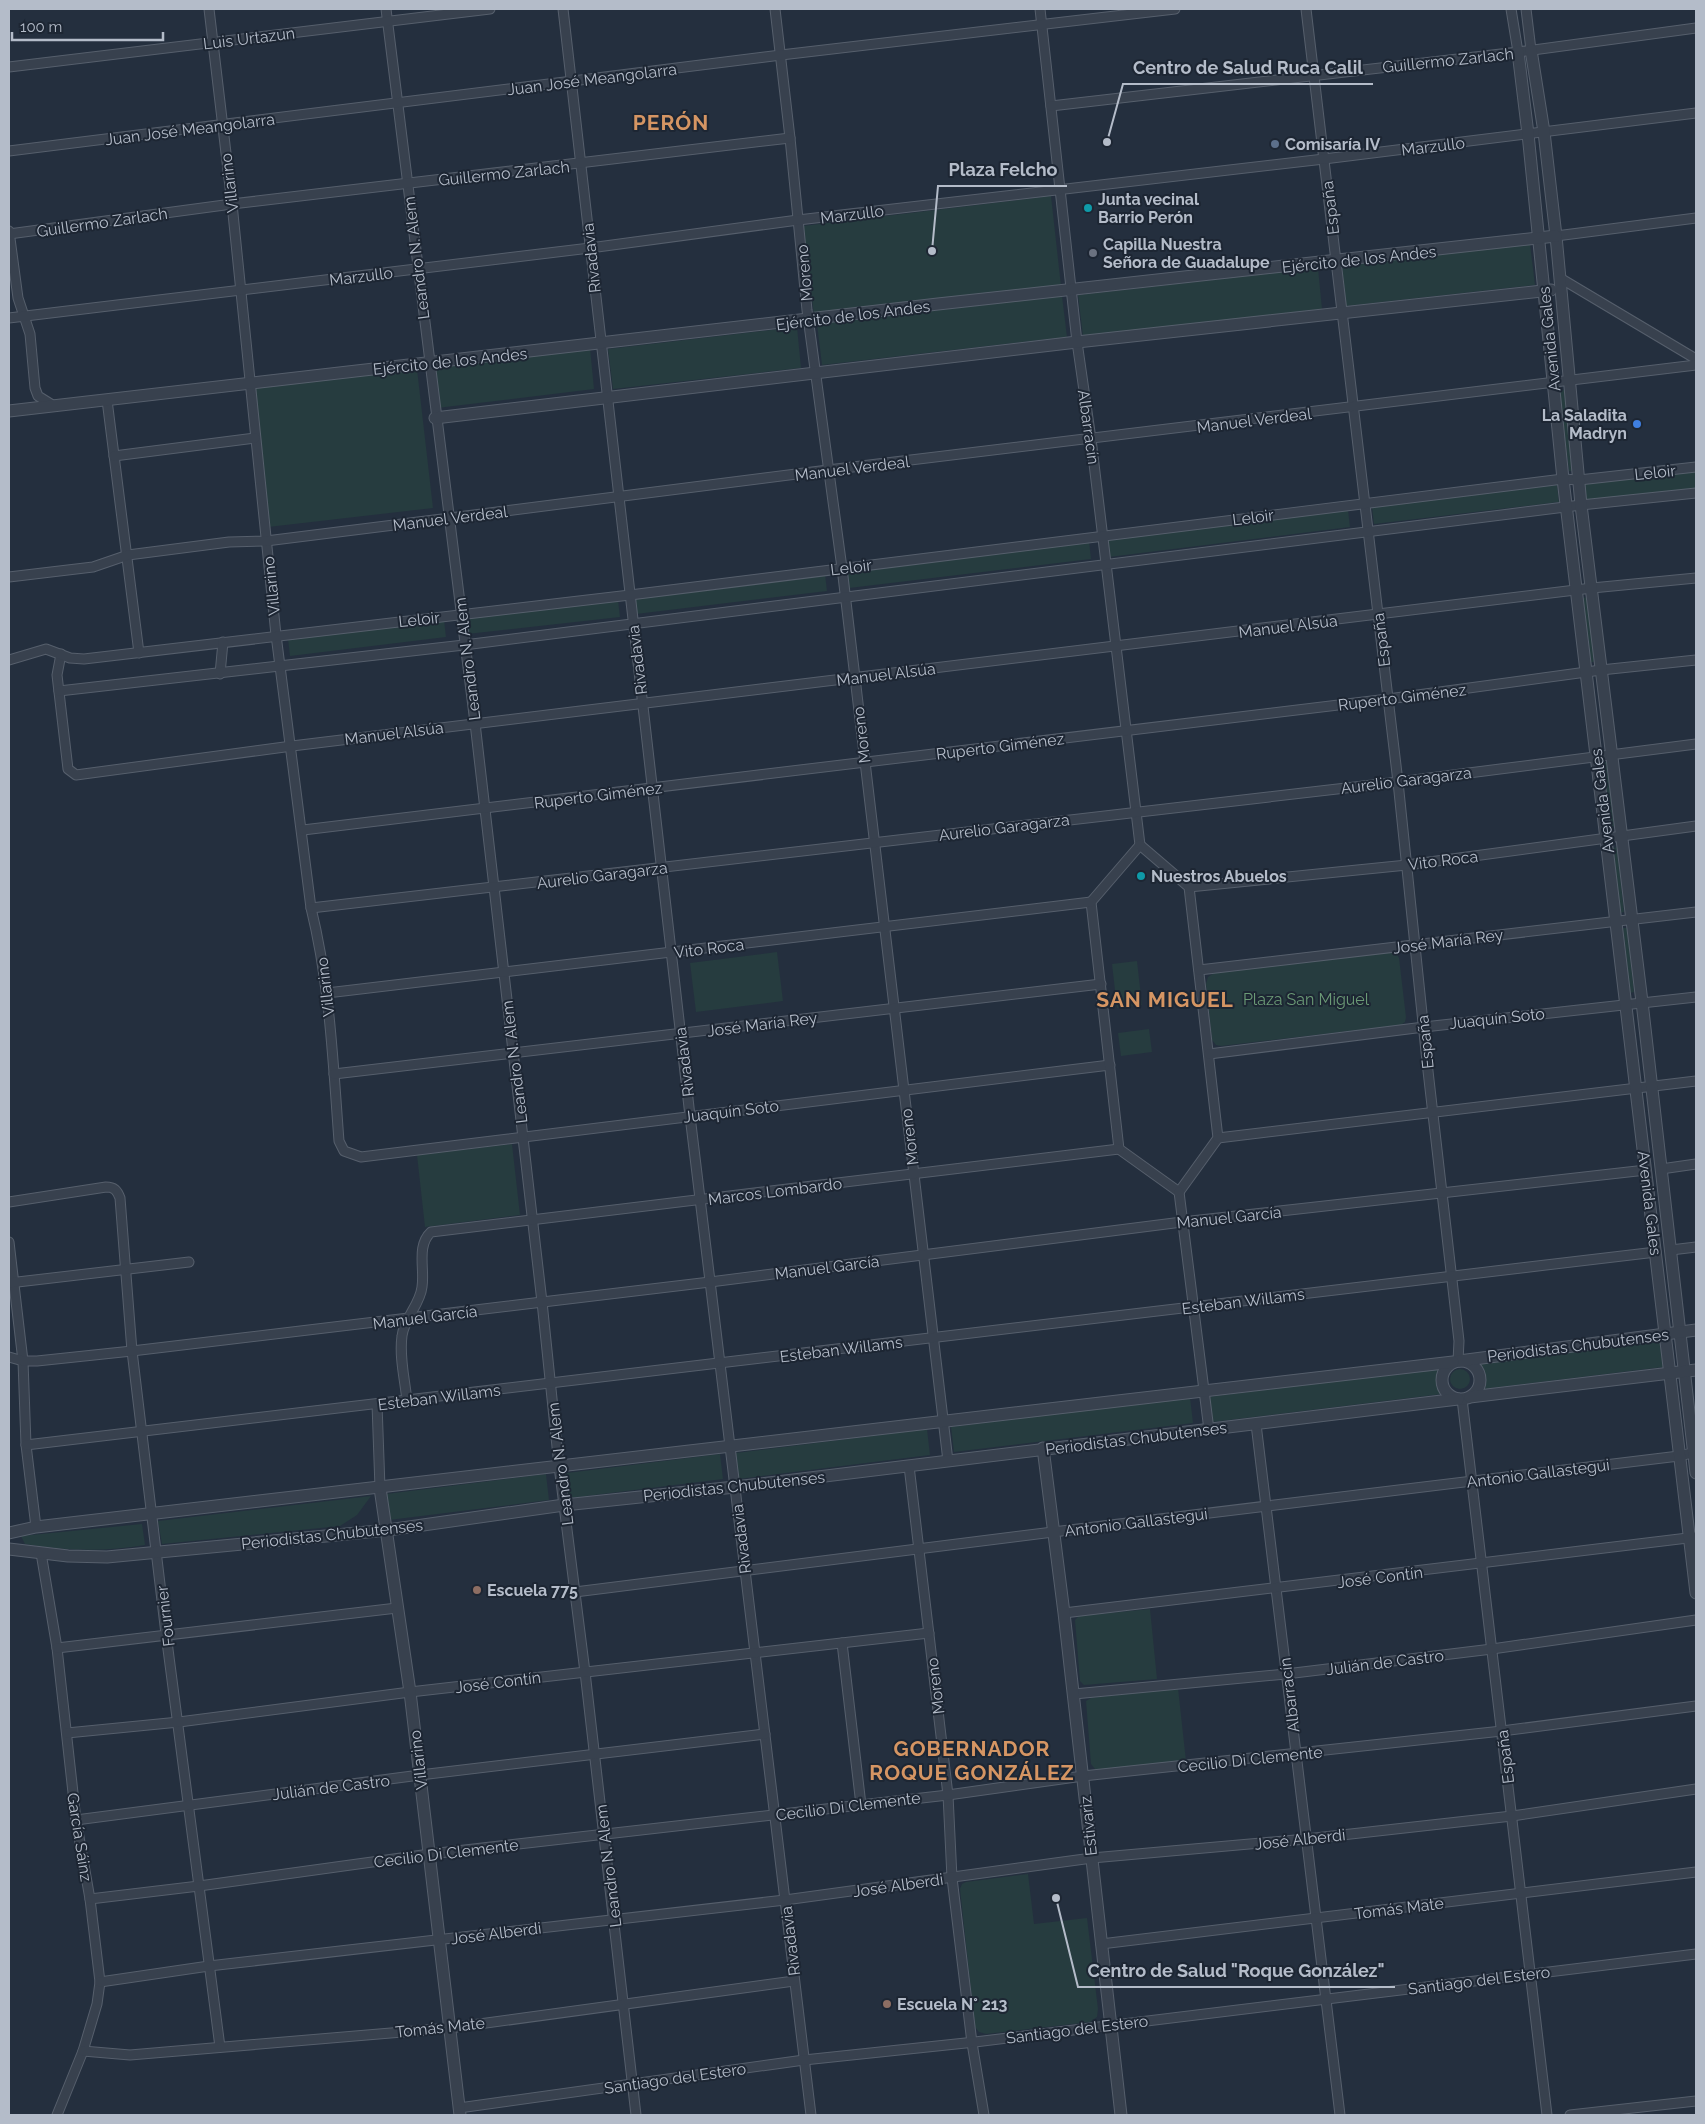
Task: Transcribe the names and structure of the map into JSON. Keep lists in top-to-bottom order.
{
  "streets": {
    "street": [
      "Luis Urtazun",
      "Guillermo Zarlach",
      "Juan José Meangolarra",
      "Marzullo",
      "Villarino",
      "España",
      "Leandro N. Alem",
      "Rivadavia",
      "Ejército de los Andes",
      "Moreno",
      "Avenida Gales",
      "Manuel Verdeal",
      "Albarracín",
      "Leloir",
      "Manuel Alsúa",
      "Ruperto Giménez",
      "Aurelio Garagarza",
      "Vito Roca",
      "José María Rey",
      "Juaquín Soto",
      "Marcos Lombardo",
      "Manuel García",
      "Esteban Willams",
      "Periodistas Chubutenses",
      "Antonio Gallastegui",
      "José Contín",
      "Fournier",
      "Julián de Castro",
      "Cecilio Di Clemente",
      "Estivariz",
      "García Sáinz",
      "José Alberdi",
      "Tomás Mate",
      "Santiago del Estero"
    ]
  },
  "crossings": [
    ["Luis Urtazun", "Villarino"],
    ["Luis Urtazun", "Leandro N. Alem"],
    ["Guillermo Zarlach", "Villarino"],
    ["Guillermo Zarlach", "España"],
    ["Guillermo Zarlach", "Leandro N. Alem"],
    ["Guillermo Zarlach", "Rivadavia"],
    ["Guillermo Zarlach", "Moreno"],
    ["Guillermo Zarlach", "Avenida Gales"],
    ["Guillermo Zarlach", "Albarracín"],
    ["Juan José Meangolarra", "Villarino"],
    ["Juan José Meangolarra", "Leandro N. Alem"],
    ["Juan José Meangolarra", "Rivadavia"],
    ["Juan José Meangolarra", "Moreno"],
    ["Juan José Meangolarra", "Albarracín"],
    ["Marzullo", "Villarino"],
    ["Marzullo", "España"],
    ["Marzullo", "Leandro N. Alem"],
    ["Marzullo", "Rivadavia"],
    ["Marzullo", "Moreno"],
    ["Marzullo", "Avenida Gales"],
    ["Marzullo", "Albarracín"],
    ["Villarino", "Ejército de los Andes"],
    ["Villarino", "Manuel Verdeal"],
    ["Villarino", "Leloir"],
    ["Villarino", "Manuel Alsúa"],
    ["Villarino", "Ruperto Giménez"],
    ["Villarino", "Aurelio Garagarza"],
    ["Villarino", "Vito Roca"],
    ["Villarino", "José María Rey"],
    ["Villarino", "Juaquín Soto"],
    ["Villarino", "Esteban Willams"],
    ["Villarino", "Periodistas Chubutenses"],
    ["Villarino", "José Contín"],
    ["Villarino", "Julián de Castro"],
    ["Villarino", "Cecilio Di Clemente"],
    ["Villarino", "José Alberdi"],
    ["Villarino", "Tomás Mate"],
    ["Villarino", "Santiago del Estero"],
    ["España", "Ejército de los Andes"],
    ["España", "Manuel Verdeal"],
    ["España", "Leloir"],
    ["España", "Manuel Alsúa"],
    ["España", "Ruperto Giménez"],
    ["España", "Aurelio Garagarza"],
    ["España", "Vito Roca"],
    ["España", "José María Rey"],
    ["España", "Juaquín Soto"],
    ["España", "Manuel García"],
    ["España", "Esteban Willams"],
    ["España", "Periodistas Chubutenses"],
    ["España", "Antonio Gallastegui"],
    ["España", "José Contín"],
    ["España", "Julián de Castro"],
    ["España", "Cecilio Di Clemente"],
    ["España", "José Alberdi"],
    ["España", "Tomás Mate"],
    ["España", "Santiago del Estero"],
    ["Leandro N. Alem", "Ejército de los Andes"],
    ["Leandro N. Alem", "Manuel Verdeal"],
    ["Leandro N. Alem", "Leloir"],
    ["Leandro N. Alem", "Manuel Alsúa"],
    ["Leandro N. Alem", "Ruperto Giménez"],
    ["Leandro N. Alem", "Aurelio Garagarza"],
    ["Leandro N. Alem", "Vito Roca"],
    ["Leandro N. Alem", "José María Rey"],
    ["Leandro N. Alem", "Juaquín Soto"],
    ["Leandro N. Alem", "Marcos Lombardo"],
    ["Leandro N. Alem", "Manuel García"],
    ["Leandro N. Alem", "Esteban Willams"],
    ["Leandro N. Alem", "Periodistas Chubutenses"],
    ["Leandro N. Alem", "Antonio Gallastegui"],
    ["Leandro N. Alem", "José Contín"],
    ["Leandro N. Alem", "Julián de Castro"],
    ["Leandro N. Alem", "Cecilio Di Clemente"],
    ["Leandro N. Alem", "José Alberdi"],
    ["Leandro N. Alem", "Tomás Mate"],
    ["Leandro N. Alem", "Santiago del Estero"],
    ["Rivadavia", "Ejército de los Andes"],
    ["Rivadavia", "Manuel Verdeal"],
    ["Rivadavia", "Leloir"],
    ["Rivadavia", "Manuel Alsúa"],
    ["Rivadavia", "Ruperto Giménez"],
    ["Rivadavia", "Aurelio Garagarza"],
    ["Rivadavia", "Vito Roca"],
    ["Rivadavia", "José María Rey"],
    ["Rivadavia", "Juaquín Soto"],
    ["Rivadavia", "Marcos Lombardo"],
    ["Rivadavia", "Manuel García"],
    ["Rivadavia", "Esteban Willams"],
    ["Rivadavia", "Periodistas Chubutenses"],
    ["Rivadavia", "Antonio Gallastegui"],
    ["Rivadavia", "José Contín"],
    ["Rivadavia", "Julián de Castro"],
    ["Rivadavia", "Cecilio Di Clemente"],
    ["Rivadavia", "José Alberdi"],
    ["Rivadavia", "Tomás Mate"],
    ["Rivadavia", "Santiago del Estero"],
    ["Ejército de los Andes", "Moreno"],
    ["Ejército de los Andes", "Avenida Gales"],
    ["Ejército de los Andes", "Albarracín"],
    ["Moreno", "Manuel Verdeal"],
    ["Moreno", "Leloir"],
    ["Moreno", "Manuel Alsúa"],
    ["Moreno", "Ruperto Giménez"],
    ["Moreno", "Aurelio Garagarza"],
    ["Moreno", "Vito Roca"],
    ["Moreno", "José María Rey"],
    ["Moreno", "Juaquín Soto"],
    ["Moreno", "Marcos Lombardo"],
    ["Moreno", "Manuel García"],
    ["Moreno", "Esteban Willams"],
    ["Moreno", "Periodistas Chubutenses"],
    ["Moreno", "Antonio Gallastegui"],
    ["Moreno", "José Contín"],
    ["Moreno", "Cecilio Di Clemente"],
    ["Moreno", "José Alberdi"],
    ["Moreno", "Santiago del Estero"],
    ["Avenida Gales", "Manuel Verdeal"],
    ["Avenida Gales", "Leloir"],
    ["Avenida Gales", "Manuel Alsúa"],
    ["Avenida Gales", "Ruperto Giménez"],
    ["Avenida Gales", "Aurelio Garagarza"],
    ["Avenida Gales", "Vito Roca"],
    ["Avenida Gales", "José María Rey"],
    ["Avenida Gales", "Juaquín Soto"],
    ["Avenida Gales", "Manuel García"],
    ["Avenida Gales", "Esteban Willams"],
    ["Avenida Gales", "Periodistas Chubutenses"],
    ["Avenida Gales", "Antonio Gallastegui"],
    ["Avenida Gales", "José Contín"],
    ["Manuel Verdeal", "Albarracín"],
    ["Albarracín", "Leloir"],
    ["Albarracín", "Manuel Alsúa"],
    ["Albarracín", "Ruperto Giménez"],
    ["Albarracín", "Aurelio Garagarza"],
    ["Albarracín", "Periodistas Chubutenses"],
    ["Albarracín", "Antonio Gallastegui"],
    ["Albarracín", "José Contín"],
    ["Albarracín", "Julián de Castro"],
    ["Albarracín", "Cecilio Di Clemente"],
    ["Albarracín", "José Alberdi"],
    ["Albarracín", "Tomás Mate"],
    ["Albarracín", "Santiago del Estero"],
    ["Leloir", "Manuel Alsúa"],
    ["Marcos Lombardo", "Manuel García"],
    ["Manuel García", "Fournier"],
    ["Esteban Willams", "Fournier"],
    ["Periodistas Chubutenses", "Fournier"],
    ["Periodistas Chubutenses", "Estivariz"],
    ["Periodistas Chubutenses", "García Sáinz"],
    ["Antonio Gallastegui", "Estivariz"],
    ["José Contín", "Fournier"],
    ["José Contín", "Estivariz"],
    ["José Contín", "García Sáinz"],
    ["Fournier", "Julián de Castro"],
    ["Fournier", "Cecilio Di Clemente"],
    ["Fournier", "José Alberdi"],
    ["Fournier", "Tomás Mate"],
    ["Julián de Castro", "Estivariz"],
    ["Julián de Castro", "García Sáinz"],
    ["Cecilio Di Clemente", "Estivariz"],
    ["Cecilio Di Clemente", "García Sáinz"],
    ["Estivariz", "José Alberdi"],
    ["Estivariz", "Tomás Mate"],
    ["Estivariz", "Santiago del Estero"],
    ["García Sáinz", "José Alberdi"],
    ["García Sáinz", "Tomás Mate"]
  ],
  "districts": ["PERÓN", "SAN MIGUEL", "GOBERNADOR ROQUE GONZÁLEZ"],
  "parks": ["Plaza San Miguel"],
  "places": [
    "Centro de Salud Ruca Calil",
    "Comisaría IV",
    "Junta vecinal Barrio Perón",
    "Plaza Felcho",
    "Capilla Nuestra Señora de Guadalupe",
    "La Saladita Madryn",
    "Nuestros Abuelos",
    "Escuela 775",
    "Centro de Salud \"Roque González\"",
    "Escuela N° 213"
  ],
  "scale_bar": "100 m"
}
